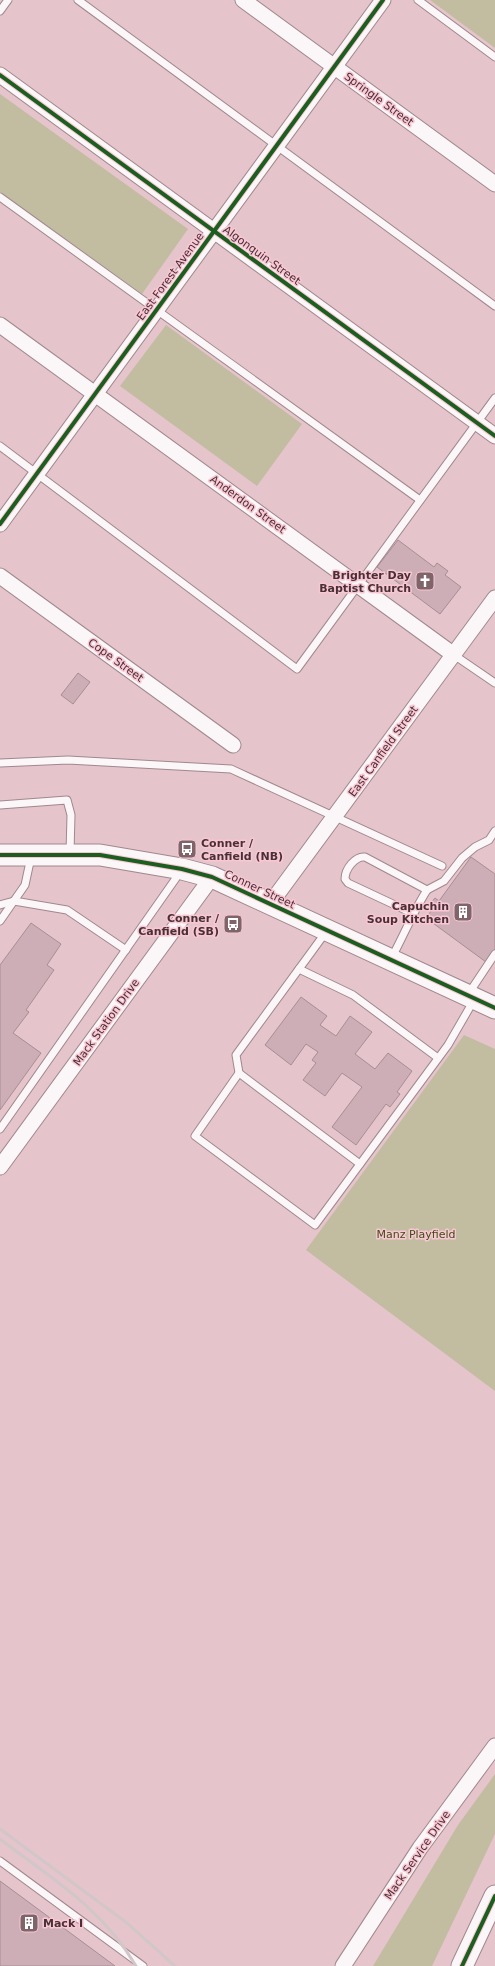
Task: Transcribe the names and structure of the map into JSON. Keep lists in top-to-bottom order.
{
  "streets": {
    "main road": ["Conner Street"],
    "street": [
      "Springle Street",
      "Algonquin Street",
      "East Forest Avenue",
      "Anderdon Street",
      "Cope Street",
      "East Canfield Street",
      "Mack Station Drive",
      "Mack Service Drive"
    ]
  },
  "crossings": [
    ["Springle Street", "East Forest Avenue"],
    ["Algonquin Street", "East Forest Avenue"],
    ["East Forest Avenue", "Anderdon Street"],
    ["Anderdon Street", "East Canfield Street"],
    ["East Canfield Street", "Conner Street"],
    ["Conner Street", "Mack Station Drive"]
  ],
  "parks": ["Manz Playfield"],
  "places": {
    "church": ["Brighter Day Baptist Church"],
    "bus stop": ["Conner / Canfield (NB)", "Conner / Canfield (SB)"],
    "building": ["Capuchin Soup Kitchen", "Mack I"]
  }
}
